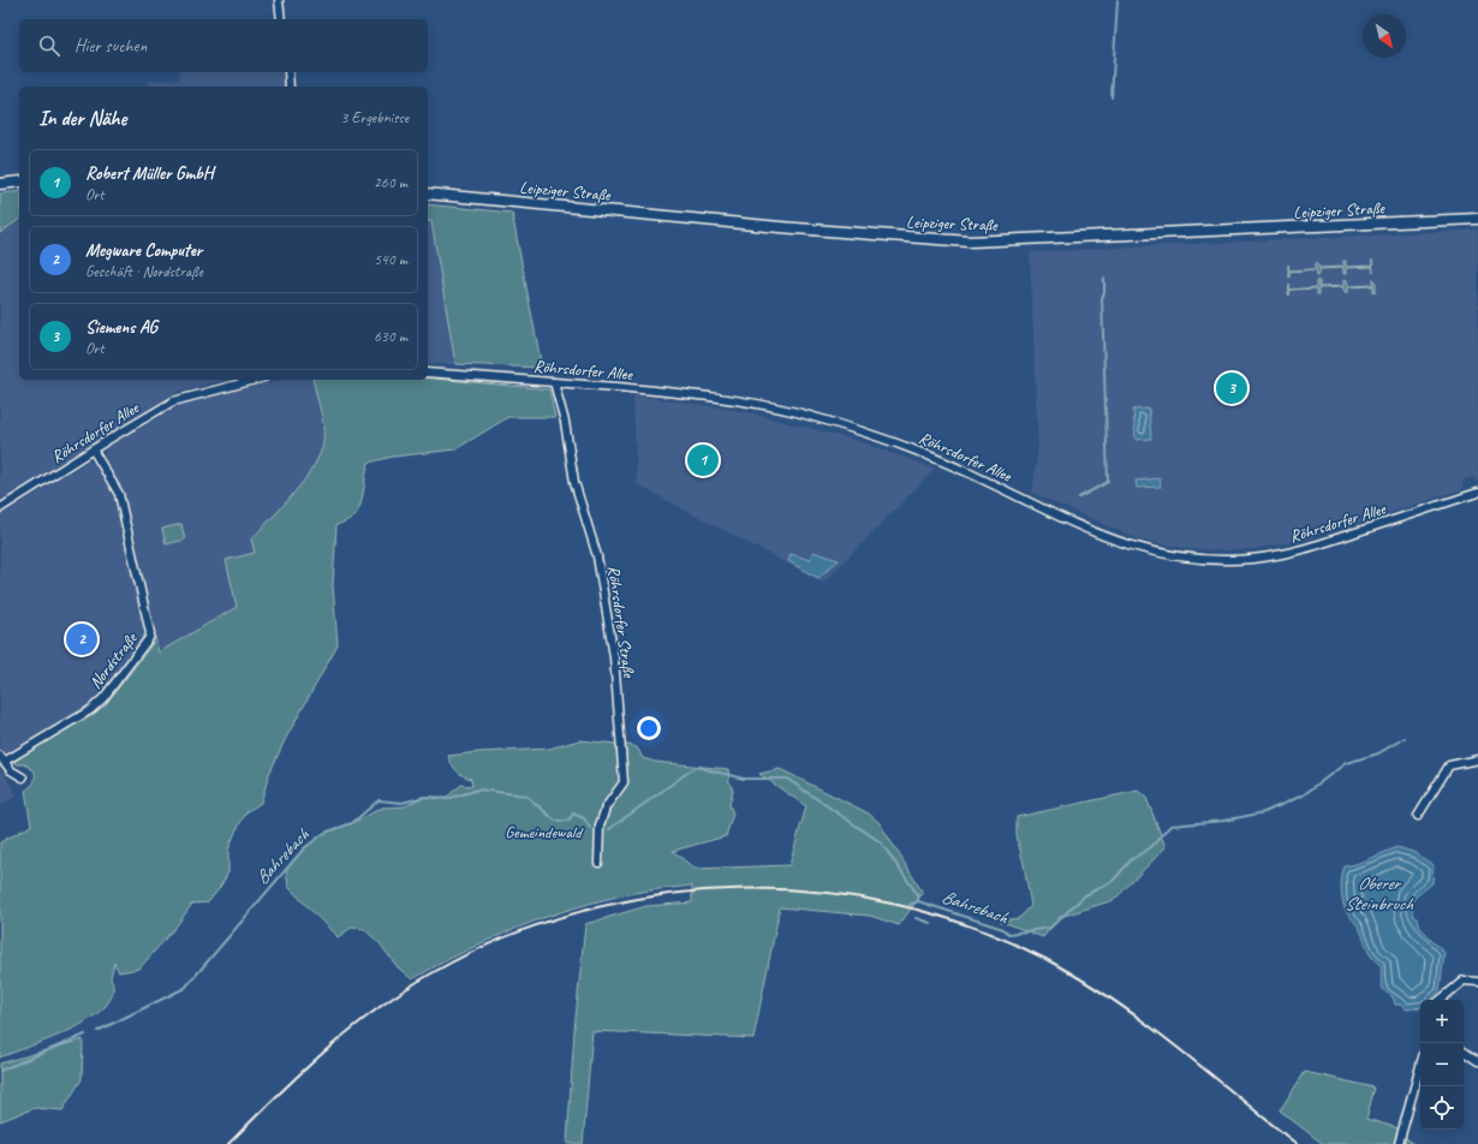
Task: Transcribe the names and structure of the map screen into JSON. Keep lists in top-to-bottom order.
{
  "streets": {
    "main road": ["Leipziger Straße"],
    "street": ["Röhrsdorfer Allee", "Röhrsdorfer Straße", "Nordstraße"]
  },
  "crossings": [
    ["Röhrsdorfer Allee", "Röhrsdorfer Straße"],
    ["Röhrsdorfer Allee", "Nordstraße"]
  ],
  "water": ["Bahrebach", "Oberer Steinbruch"],
  "parks": ["Gemeindewald"],
  "north": "bottom right",
  "page": {
    "search": "Hier suchen",
    "heading": ["In der Nähe", "3 Ergebnisse"],
    "list": [
      {
        "mark": "1",
        "name": "Robert Müller GmbH",
        "note": "Ort",
        "value": "260 m"
      },
      {
        "mark": "2",
        "name": "Megware Computer",
        "note": "Geschäft · Nordstraße",
        "value": "540 m"
      },
      {
        "mark": "3",
        "name": "Siemens AG",
        "note": "Ort",
        "value": "630 m"
      }
    ],
    "pins": ["3", "1", "2"],
    "map_buttons": ["+", "−"]
  }
}
